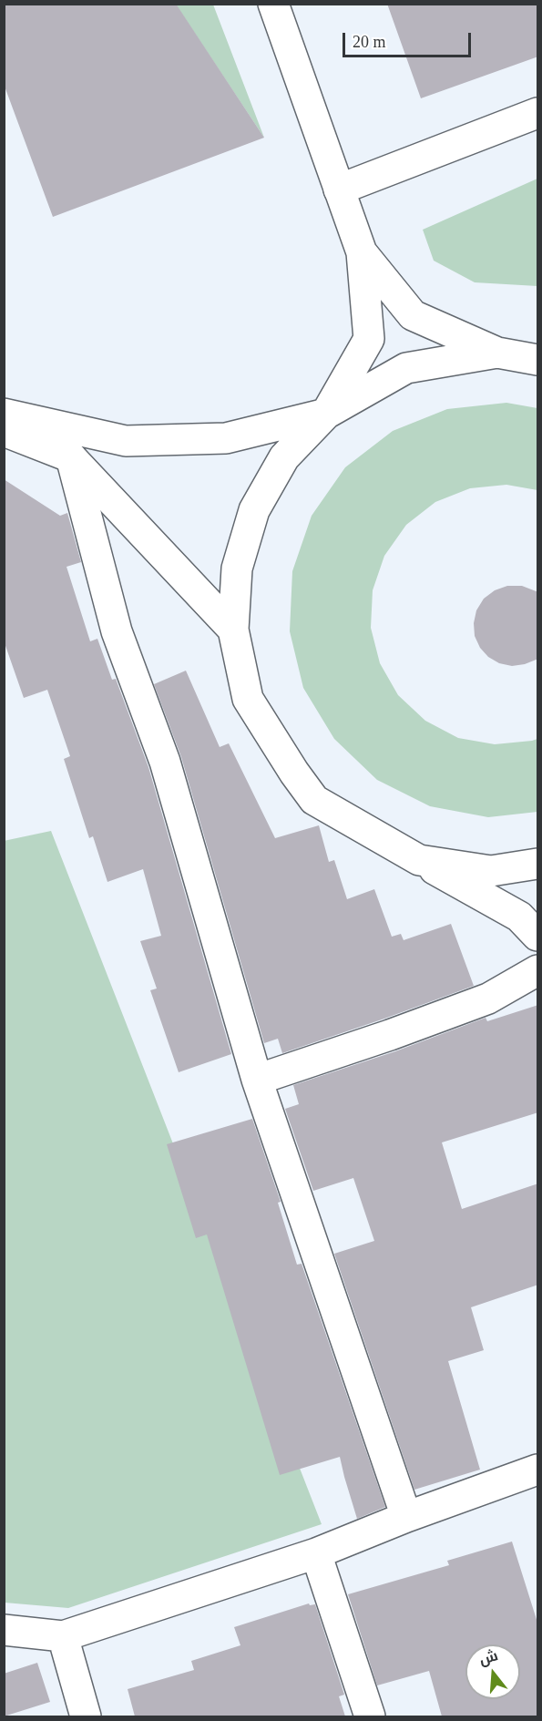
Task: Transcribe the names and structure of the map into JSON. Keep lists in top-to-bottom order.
{
  "scale_bar": "20 m",
  "north": "top"
}
